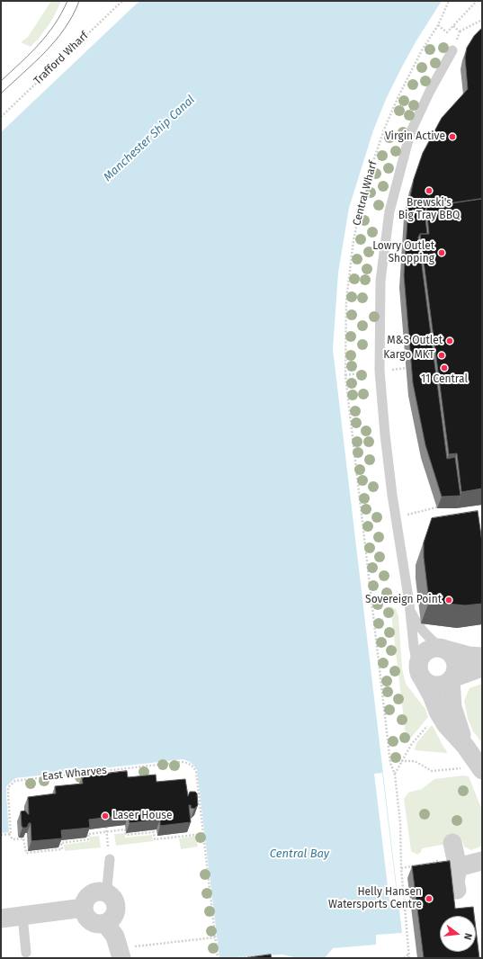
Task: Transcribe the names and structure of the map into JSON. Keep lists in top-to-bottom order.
{
  "streets": {
    "path": ["Trafford Wharf", "Central Wharf", "East Wharves"]
  },
  "water": ["Manchester Ship Canal", "Central Bay"],
  "places": [
    "Virgin Active",
    "Brewski's Big Tray BBQ",
    "Lowry Outlet Shopping",
    "M&S Outlet",
    "Kargo MKT",
    "11 Central",
    "Sovereign Point",
    "Laser House",
    "Helly Hansen Watersports Centre"
  ],
  "north": "right"
}
